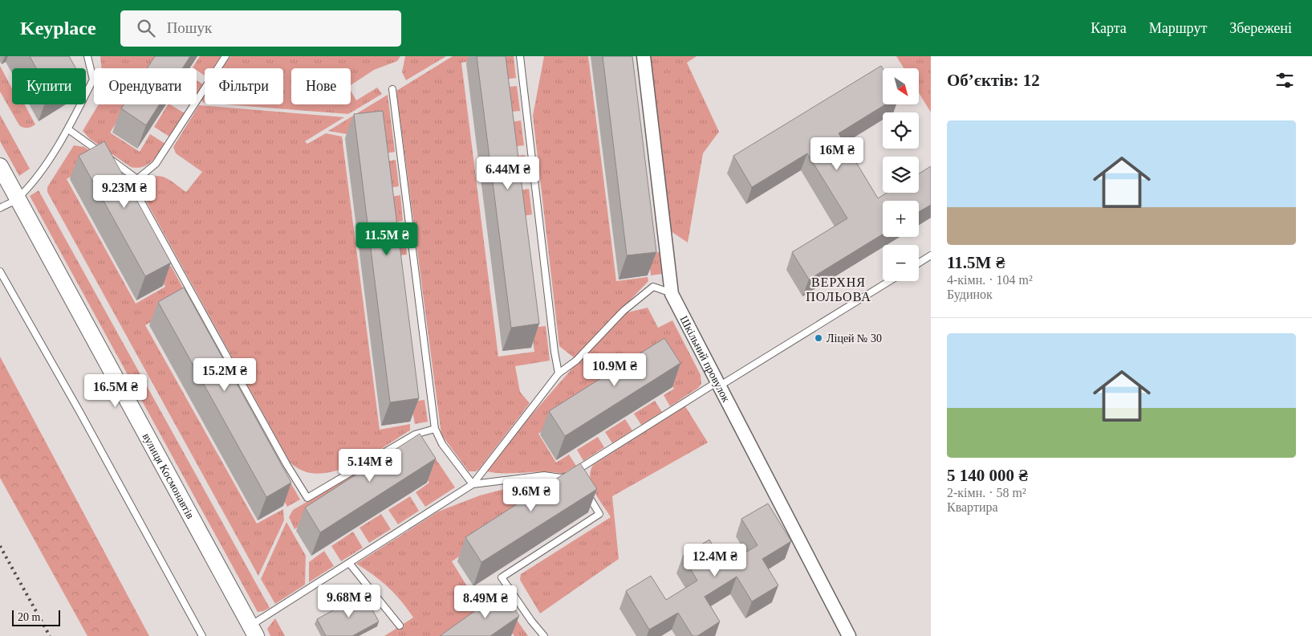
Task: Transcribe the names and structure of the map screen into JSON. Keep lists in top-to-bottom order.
{
  "streets": {
    "street": ["Шкільний провулок", "вулиця Космонавтів"]
  },
  "districts": ["ВЕРХНЯ ПОЛЬОВА"],
  "places": ["Ліцей № 30"],
  "scale_bar": "20 m",
  "north": "bottom right",
  "page": {
    "header": "Keyplace",
    "search": "Пошук",
    "nav": ["Карта", "Маршрут", "Збережені"],
    "heading": "Об’єктів: 12",
    "map_buttons": ["+", "−"],
    "chip": [
      "Купити",
      "Орендувати",
      "Фільтри",
      "Нове"
    ],
    "list": [
      {
        "name": "11.5M ₴",
        "note": "4-кімн. · 104 m² · Будинок"
      },
      {
        "name": "5 140 000 ₴",
        "note": "2-кімн. · 58 m² · Квартира"
      }
    ],
    "price": [
      "16M ₴",
      "6.44M ₴",
      "9.23M ₴",
      "11.5M ₴",
      "10.9M ₴",
      "15.2M ₴",
      "16.5M ₴",
      "5.14M ₴",
      "9.6M ₴",
      "12.4M ₴",
      "9.68M ₴",
      "8.49M ₴"
    ],
    "scale": "20 m"
  }
}
